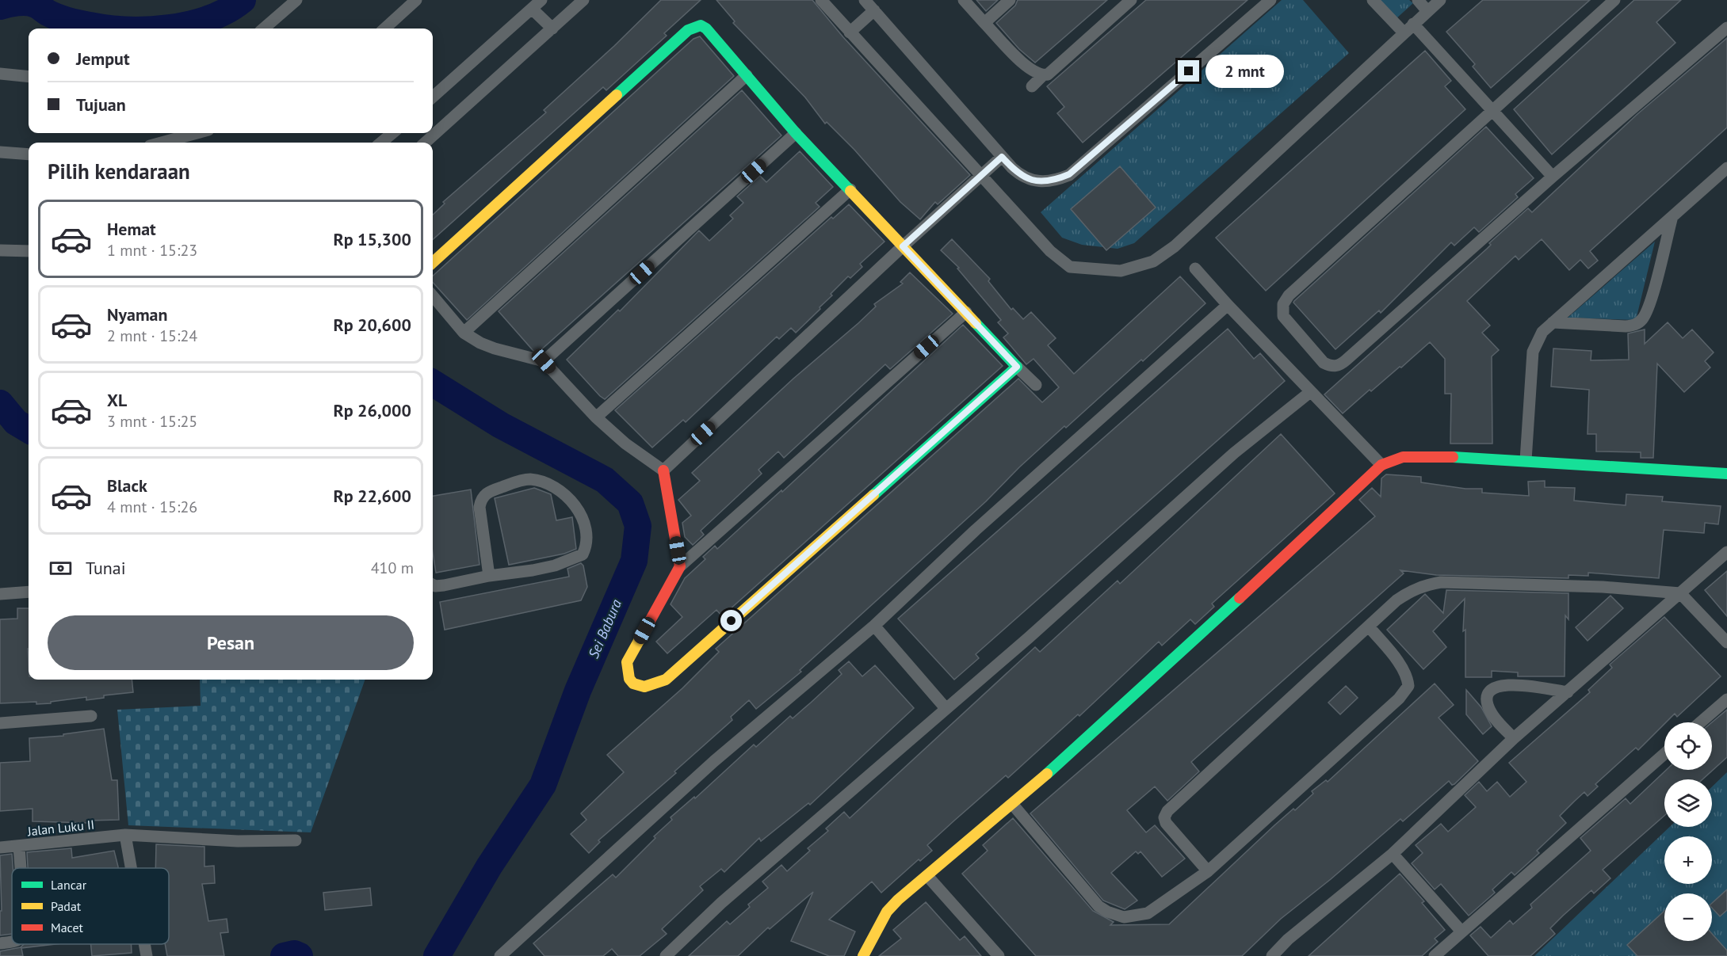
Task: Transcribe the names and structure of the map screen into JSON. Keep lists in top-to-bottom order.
{
  "streets": {
    "street": ["Jalan Luku II"]
  },
  "water": ["Sei Babura"],
  "legend": ["Lancar", "Padat", "Macet"],
  "page": {
    "banner": ["Jemput", "Tujuan"],
    "bubble": "2 mnt",
    "heading": "Pilih kendaraan",
    "list": [
      {
        "name": "Hemat",
        "note": "1 mnt · 15:23",
        "value": "Rp 15,300"
      },
      {
        "name": "Nyaman",
        "note": "2 mnt · 15:24",
        "value": "Rp 20,600"
      },
      {
        "name": "XL",
        "note": "3 mnt · 15:25",
        "value": "Rp 26,000"
      },
      {
        "name": "Black",
        "note": "4 mnt · 15:26",
        "value": "Rp 22,600"
      }
    ],
    "pay": ["Tunai", "410 m"],
    "buttons": "Pesan",
    "map_buttons": ["+", "−"]
  }
}
